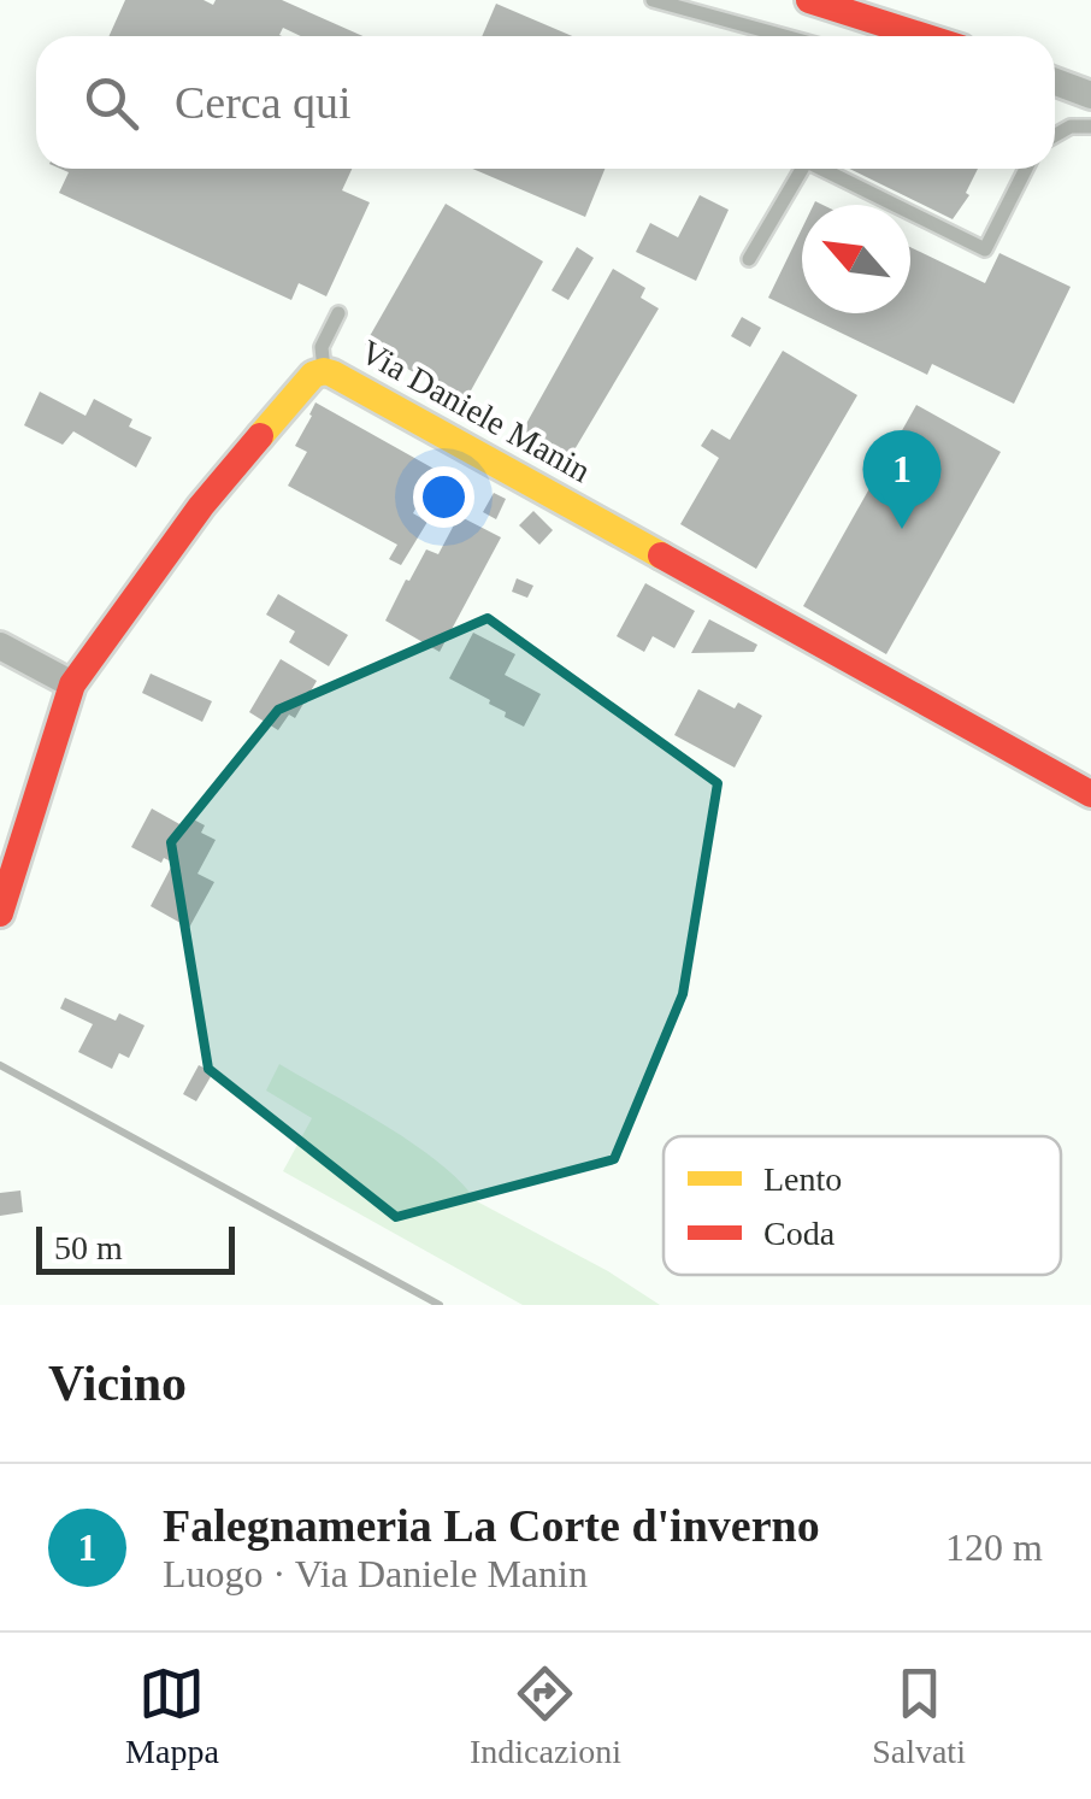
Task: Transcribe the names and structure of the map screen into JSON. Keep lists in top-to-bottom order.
{
  "streets": {
    "street": ["Via Daniele Manin"]
  },
  "legend": ["Lento", "Coda"],
  "scale_bar": "50 m",
  "north": "top left",
  "page": {
    "search": "Cerca qui",
    "pins": "1",
    "scale": "50 m",
    "heading": "Vicino",
    "list": [
      {
        "mark": "1",
        "name": "Falegnameria La Corte d'inverno",
        "note": "Luogo · Via Daniele Manin",
        "value": "120 m"
      }
    ],
    "nav": ["Mappa", "Indicazioni", "Salvati"]
  }
}
